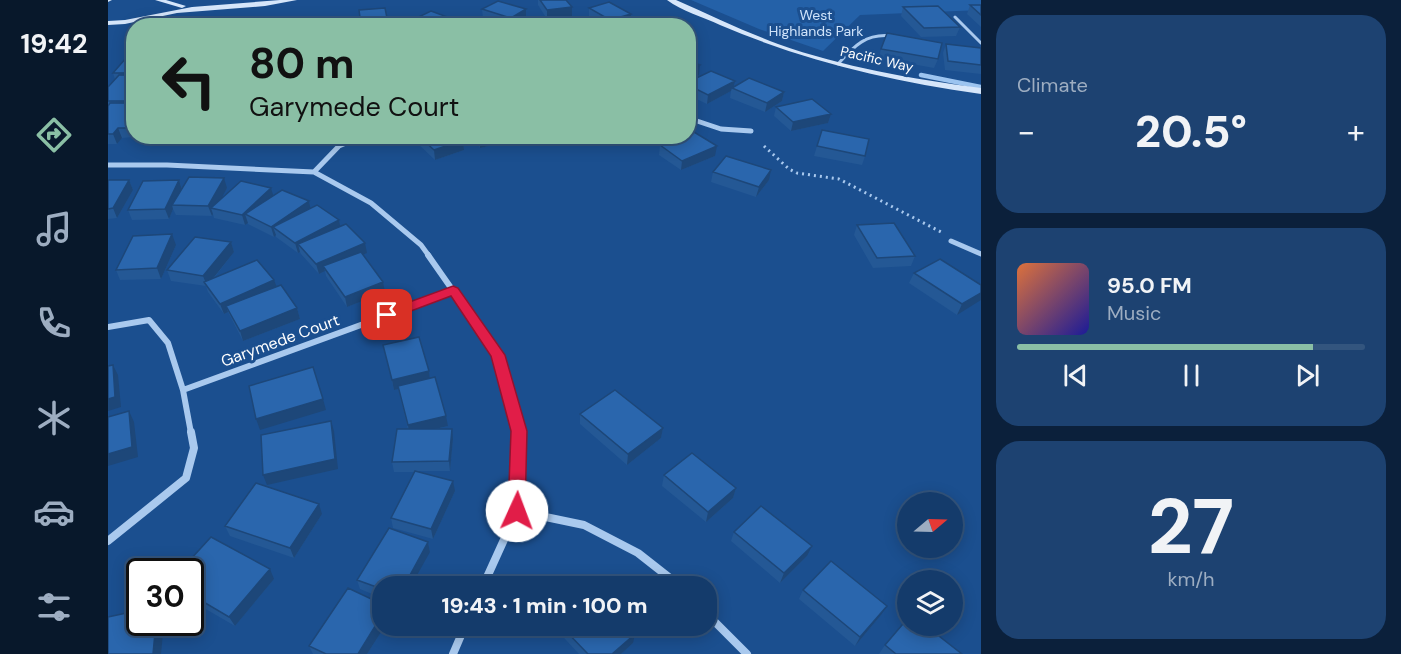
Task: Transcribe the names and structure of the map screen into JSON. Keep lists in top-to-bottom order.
{
  "streets": {
    "main road": ["Pacific Way"],
    "street": ["Garymede Court"]
  },
  "parks": ["West Highlands Park"],
  "north": "right",
  "page": {
    "tabs": "19:42",
    "tile": [
      "Climate",
      ["27", "km/h"]
    ],
    "turn": ["80 m", "Garymede Court"],
    "heat": ["−", "20.5°", "+"],
    "song": ["95.0 FM", "Music"],
    "limit": "30",
    "trip": "19:43 · 1 min · 100 m"
  }
}
